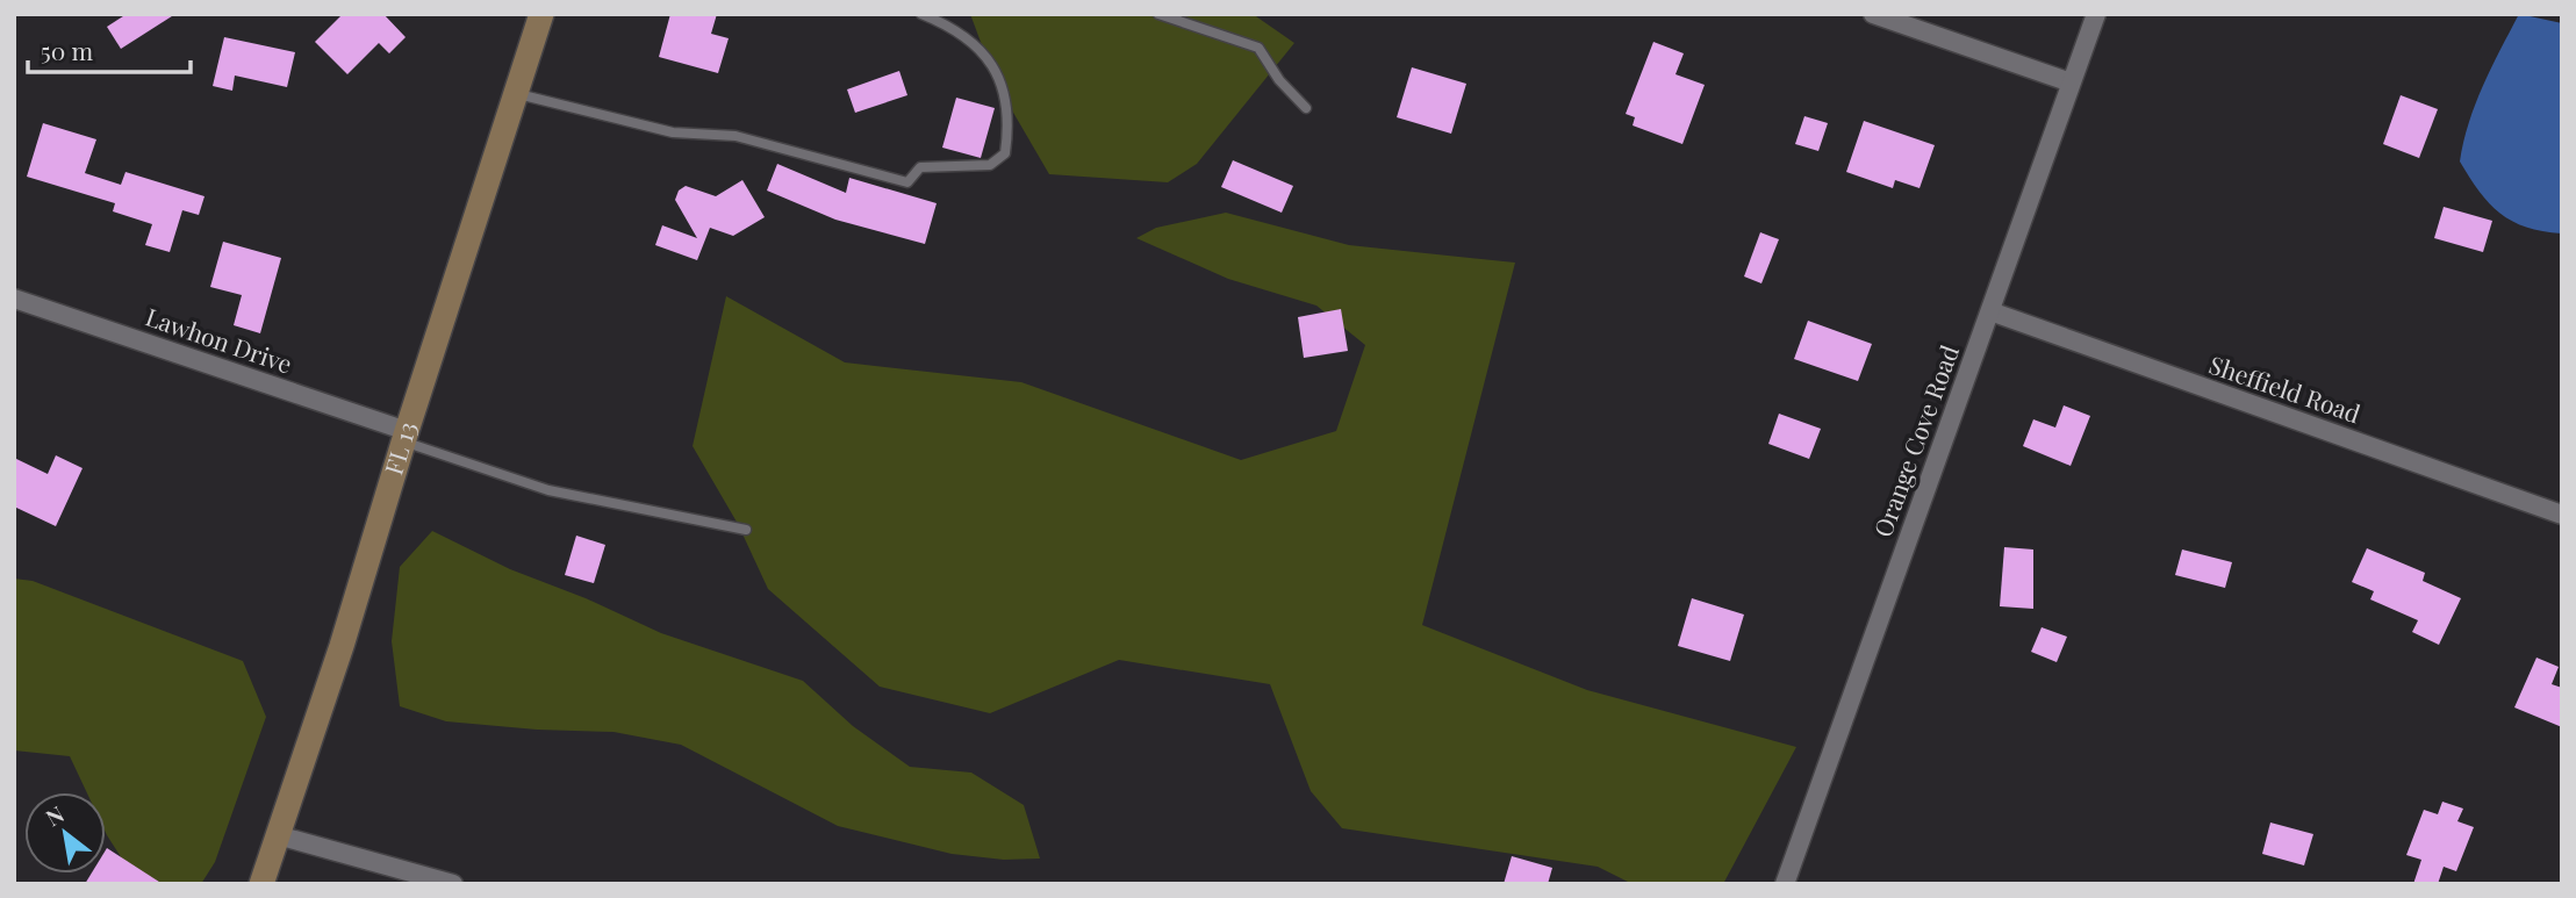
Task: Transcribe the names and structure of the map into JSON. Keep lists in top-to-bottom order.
{
  "streets": {
    "main road": ["FL 13"],
    "street": ["Lawhon Drive", "Sheffield Road", "Orange Cove Road"]
  },
  "crossings": [
    ["Lawhon Drive", "FL 13"],
    ["Sheffield Road", "Orange Cove Road"]
  ],
  "scale_bar": "50 m",
  "north": "top left"
}
